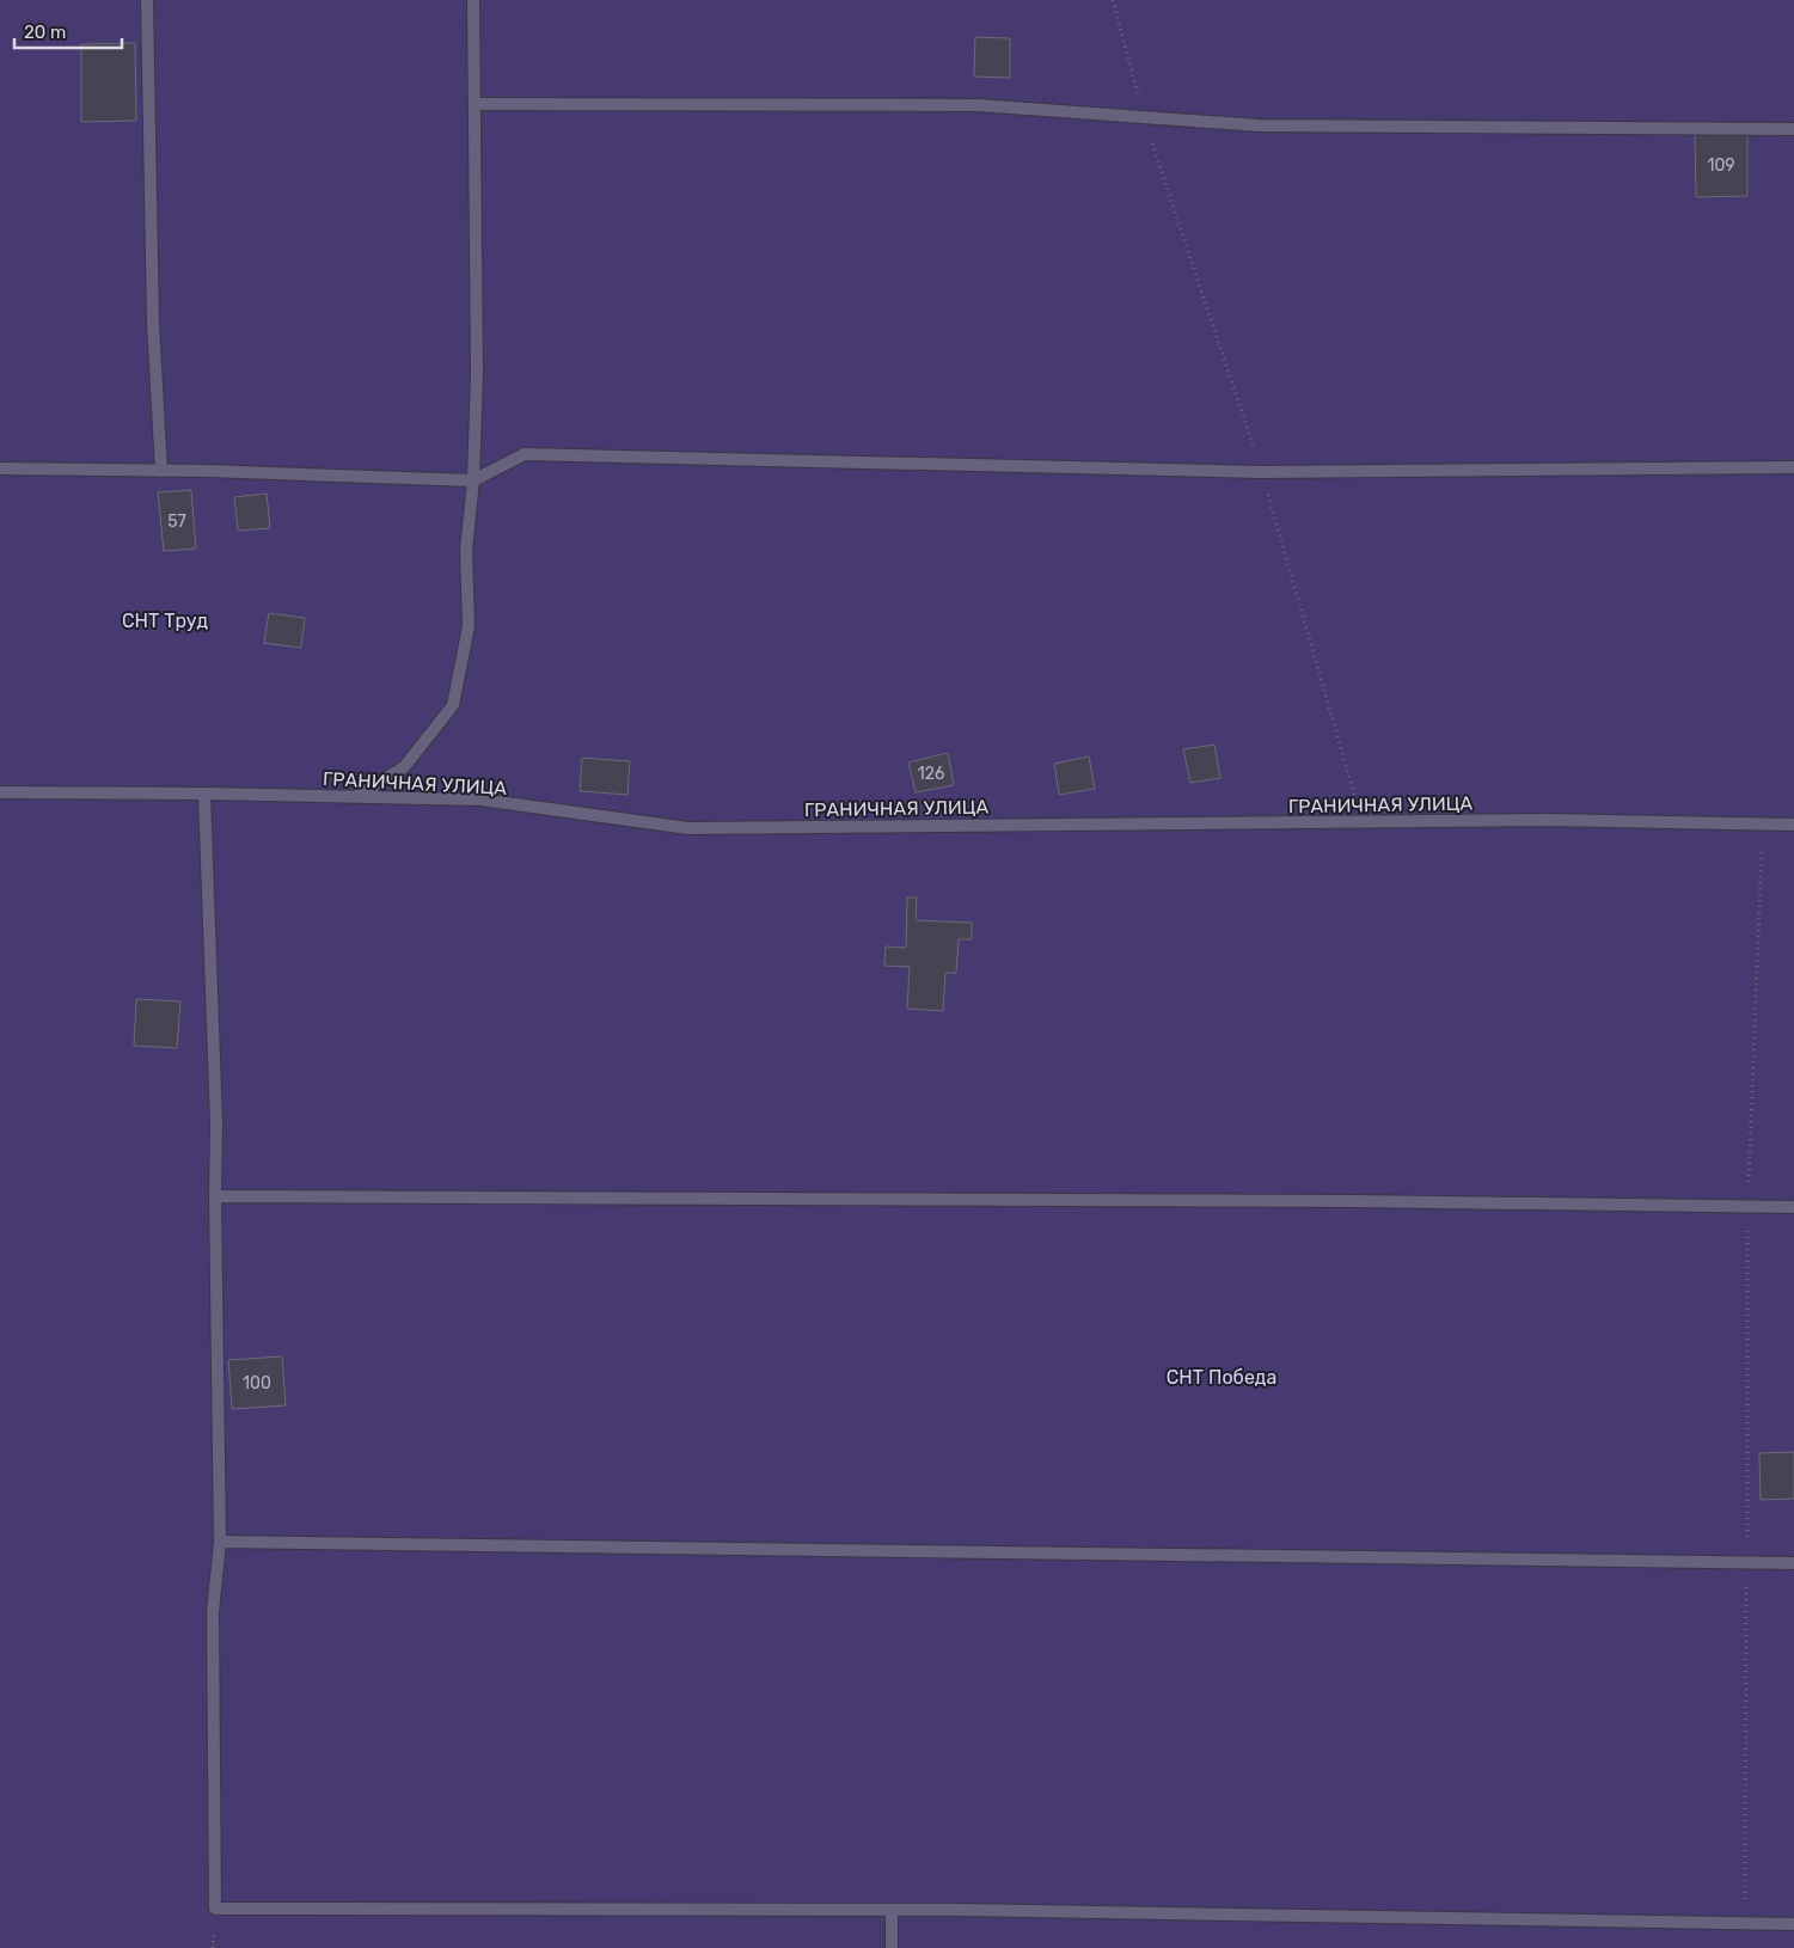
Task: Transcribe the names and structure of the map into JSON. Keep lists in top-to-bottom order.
{
  "streets": {
    "street": ["ГРАНИЧНАЯ УЛИЦА"]
  },
  "parks": ["СНТ Труд", "СНТ Победа"],
  "house_numbers": [
    "109",
    "57",
    "126",
    "100"
  ],
  "scale_bar": "20 m"
}
